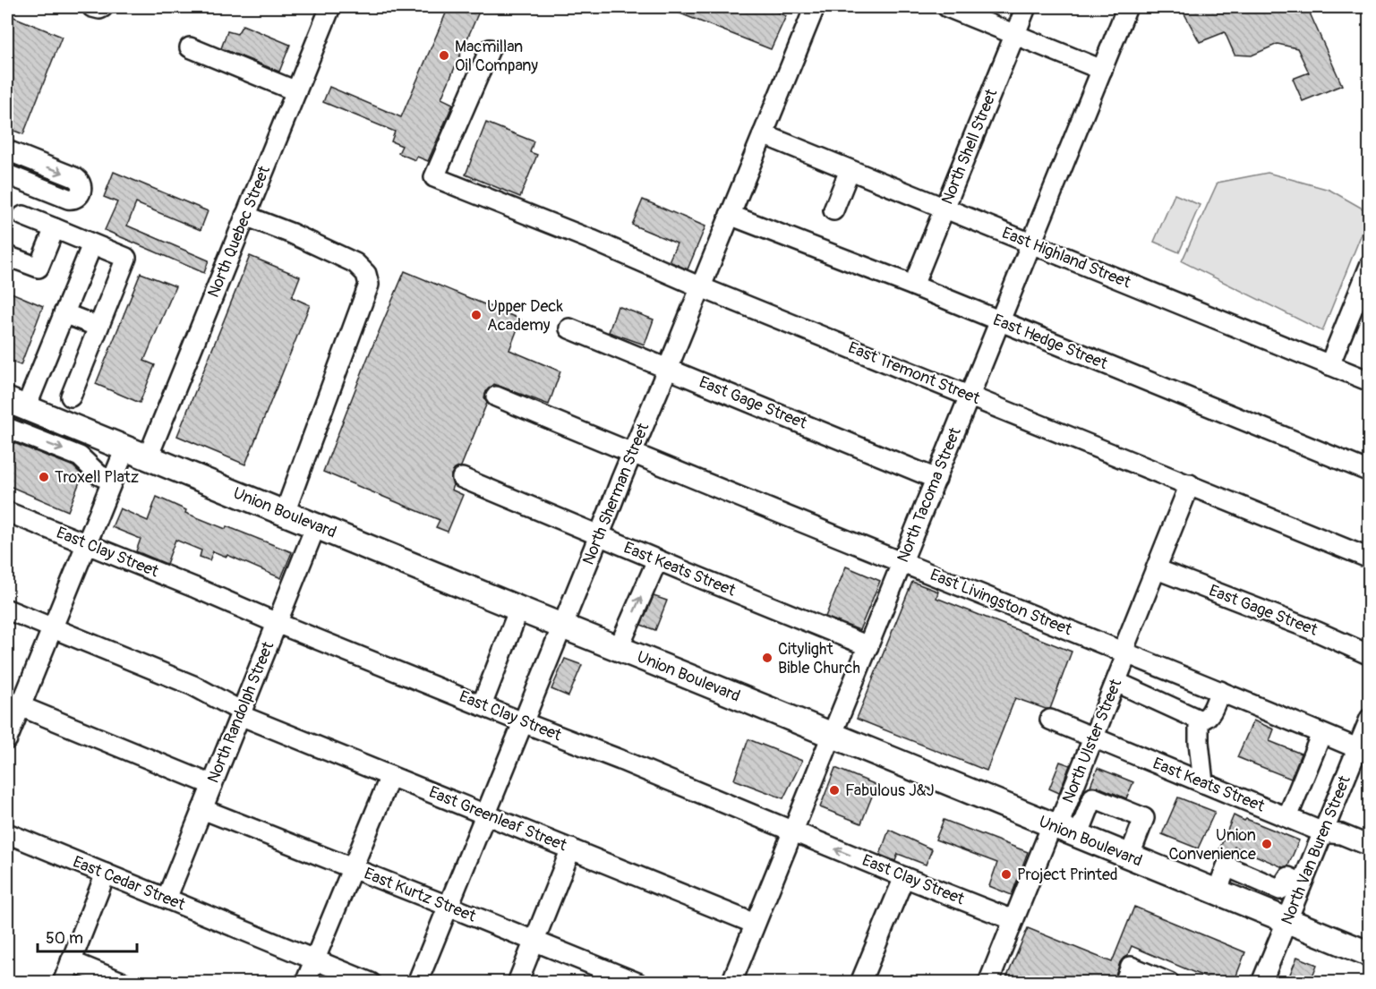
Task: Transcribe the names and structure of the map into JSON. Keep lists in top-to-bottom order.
{
  "streets": {
    "main road": ["Union Boulevard"],
    "street": [
      "North Shell Street",
      "North Quebec Street",
      "East Highland Street",
      "East Hedge Street",
      "East Tremont Street",
      "East Gage Street",
      "North Sherman Street",
      "North Tacoma Street",
      "East Clay Street",
      "East Keats Street",
      "East Livingston Street",
      "North Randolph Street",
      "North Ulster Street",
      "East Greenleaf Street",
      "North Van Buren Street",
      "East Cedar Street",
      "East Kurtz Street"
    ]
  },
  "crossings": [
    ["North Shell Street", "East Highland Street"],
    ["North Shell Street", "East Hedge Street"],
    ["North Quebec Street", "Union Boulevard"],
    ["East Highland Street", "North Sherman Street"],
    ["East Highland Street", "North Tacoma Street"],
    ["East Hedge Street", "North Sherman Street"],
    ["East Hedge Street", "North Tacoma Street"],
    ["East Tremont Street", "North Sherman Street"],
    ["East Tremont Street", "North Tacoma Street"],
    ["East Tremont Street", "North Ulster Street"],
    ["East Gage Street", "North Sherman Street"],
    ["East Gage Street", "North Tacoma Street"],
    ["East Gage Street", "North Ulster Street"],
    ["North Sherman Street", "Union Boulevard"],
    ["North Sherman Street", "East Clay Street"],
    ["North Sherman Street", "East Keats Street"],
    ["North Sherman Street", "East Livingston Street"],
    ["North Sherman Street", "East Greenleaf Street"],
    ["North Sherman Street", "East Kurtz Street"],
    ["North Tacoma Street", "Union Boulevard"],
    ["North Tacoma Street", "East Clay Street"],
    ["North Tacoma Street", "East Keats Street"],
    ["North Tacoma Street", "East Livingston Street"],
    ["North Tacoma Street", "East Greenleaf Street"],
    ["Union Boulevard", "North Randolph Street"],
    ["Union Boulevard", "North Ulster Street"],
    ["Union Boulevard", "North Van Buren Street"],
    ["East Clay Street", "North Randolph Street"],
    ["East Clay Street", "North Ulster Street"],
    ["East Keats Street", "North Ulster Street"],
    ["East Keats Street", "North Van Buren Street"],
    ["East Livingston Street", "North Ulster Street"],
    ["East Livingston Street", "North Van Buren Street"],
    ["North Randolph Street", "East Greenleaf Street"],
    ["North Randolph Street", "East Cedar Street"],
    ["North Randolph Street", "East Kurtz Street"]
  ],
  "places": [
    "Macmillan Oil Company",
    "Upper Deck Academy",
    "Troxell Platz",
    "Citylight Bible Church",
    "Fabulous J&J",
    "Union Convenience",
    "Project Printed"
  ],
  "scale_bar": "50 m"
}
